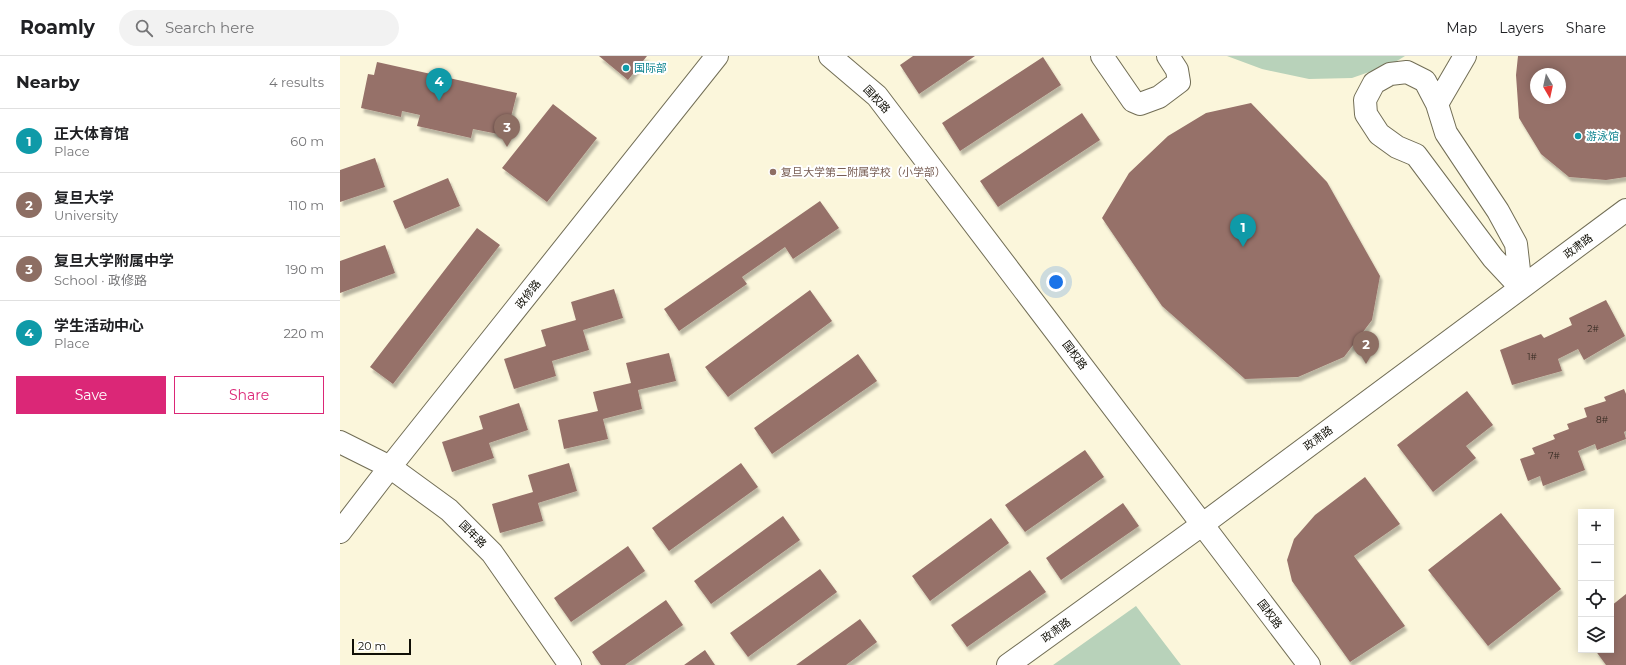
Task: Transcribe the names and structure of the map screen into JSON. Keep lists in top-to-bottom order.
{
  "streets": {
    "street": [
      "国权路",
      "政肃路",
      "政修路",
      "国年路"
    ]
  },
  "crossings": [
    ["国权路", "政肃路"],
    ["政修路", "国年路"]
  ],
  "places": ["国际部", "游泳馆", "复旦大学第二附属学校（小学部）"],
  "house_numbers": [
    "2#",
    "1#",
    "8#",
    "7#"
  ],
  "scale_bar": "20 m",
  "north": "bottom",
  "page": {
    "header": "Roamly",
    "search": "Search here",
    "nav": ["Map", "Layers", "Share"],
    "heading": ["Nearby", "4 results"],
    "pins": [
      "4",
      "3",
      "1",
      "2"
    ],
    "list": [
      {
        "mark": "1",
        "name": "正大体育馆",
        "note": "Place",
        "value": "60 m"
      },
      {
        "mark": "2",
        "name": "复旦大学",
        "note": "University",
        "value": "110 m"
      },
      {
        "mark": "3",
        "name": "复旦大学附属中学",
        "note": "School · 政修路",
        "value": "190 m"
      },
      {
        "mark": "4",
        "name": "学生活动中心",
        "note": "Place",
        "value": "220 m"
      }
    ],
    "buttons": ["Save", "Share"],
    "map_buttons": ["+", "−"],
    "scale": "20 m"
  }
}
